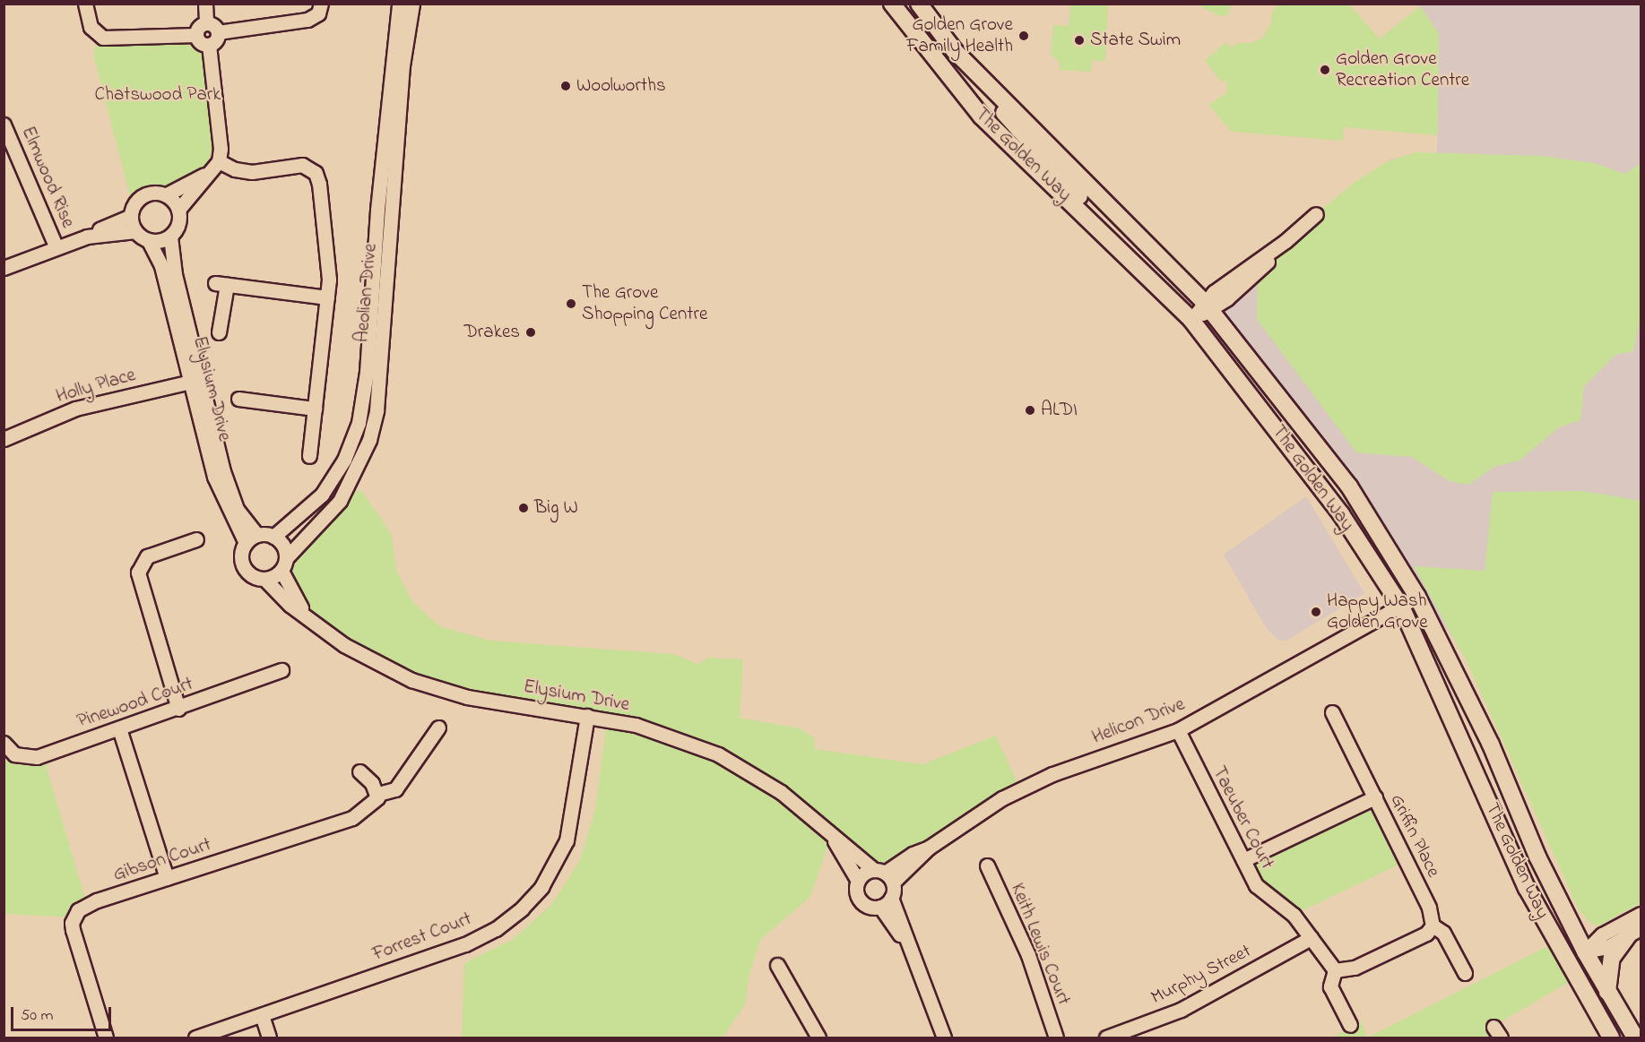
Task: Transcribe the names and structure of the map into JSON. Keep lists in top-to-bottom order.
{
  "streets": {
    "main road": ["The Golden Way"],
    "street": [
      "Elmwood Rise",
      "Aeolian Drive",
      "Holly Place",
      "Elysium Drive",
      "Pinewood Court",
      "Helicon Drive",
      "Taeuber Court",
      "Griffin Place",
      "Gibson Court",
      "Forrest Court",
      "Keith Lewis Court",
      "Murphy Street"
    ]
  },
  "crossings": [
    ["The Golden Way", "Helicon Drive"],
    ["Aeolian Drive", "Elysium Drive"],
    ["Holly Place", "Elysium Drive"],
    ["Elysium Drive", "Helicon Drive"],
    ["Elysium Drive", "Forrest Court"],
    ["Helicon Drive", "Taeuber Court"],
    ["Taeuber Court", "Murphy Street"]
  ],
  "parks": ["Chatswood Park"],
  "places": [
    "Golden Grove Family Health",
    "State Swim",
    "Golden Grove Recreation Centre",
    "Woolworths",
    "The Grove Shopping Centre",
    "Drakes",
    "ALDI",
    "Big W",
    "Happy Wash Golden Grove"
  ],
  "scale_bar": "50 m"
}
